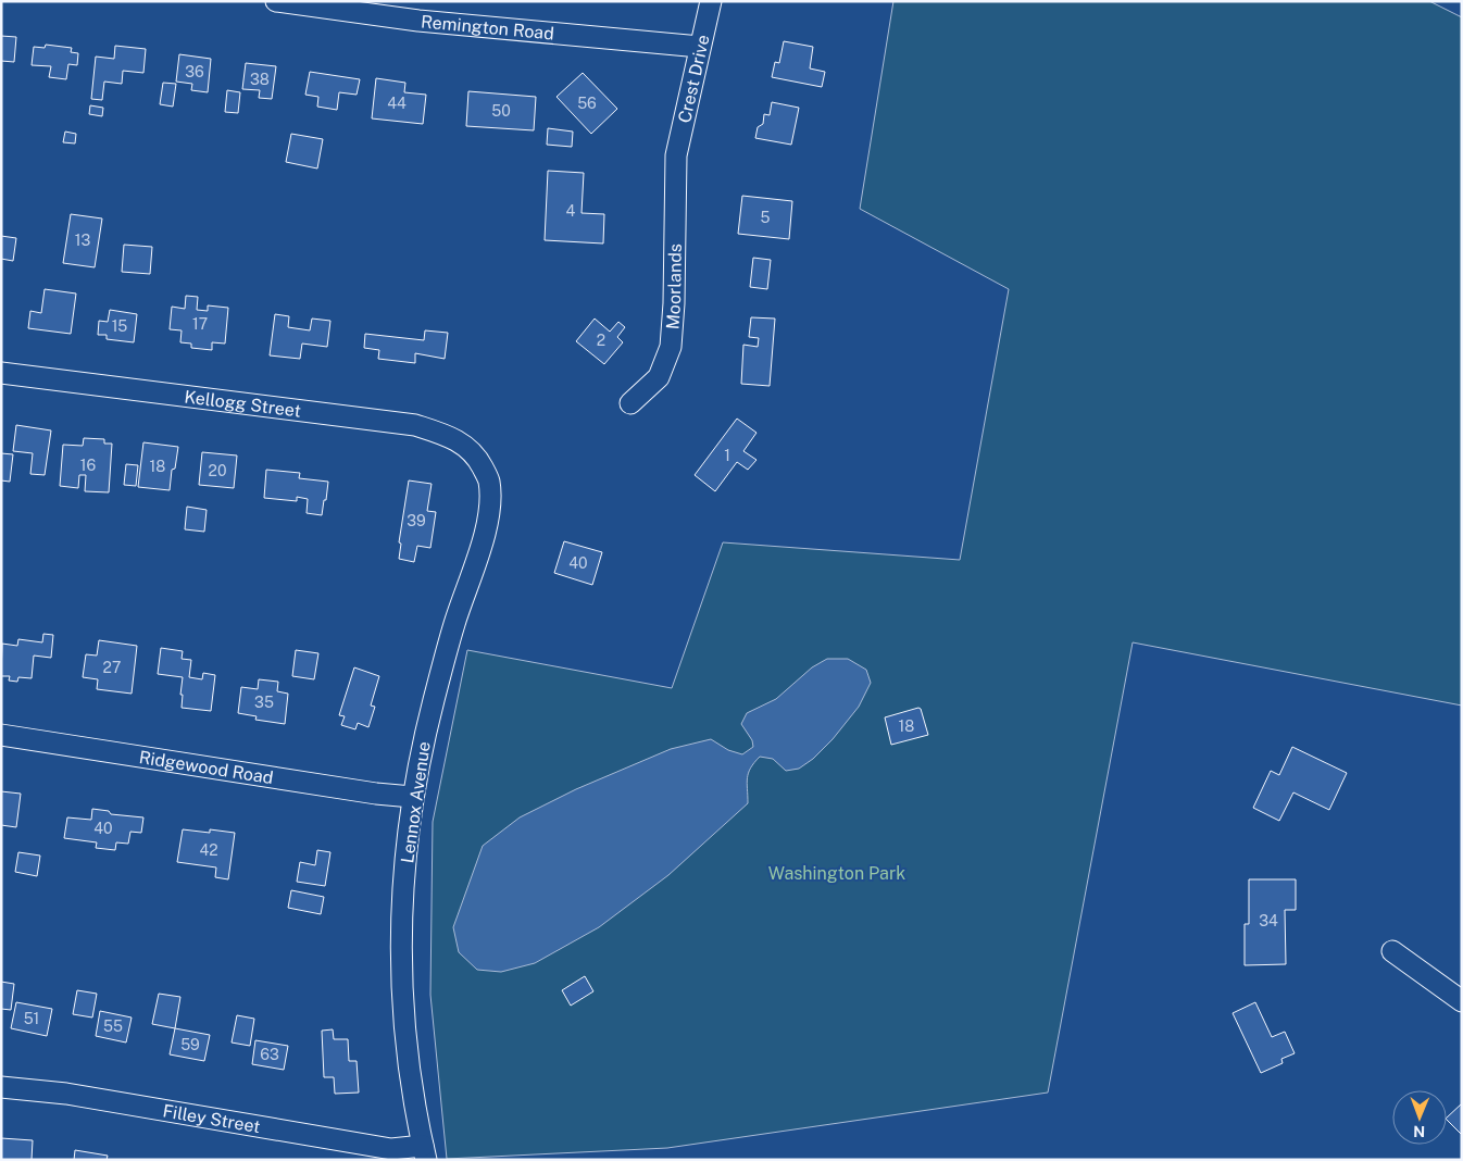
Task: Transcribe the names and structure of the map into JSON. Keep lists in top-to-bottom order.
{
  "streets": {
    "street": [
      "Remington Road",
      "Crest Drive",
      "Moorlands",
      "Kellogg Street",
      "Ridgewood Road",
      "Lennox Avenue",
      "Filley Street"
    ]
  },
  "crossings": [
    ["Remington Road", "Crest Drive"],
    ["Crest Drive", "Moorlands"],
    ["Kellogg Street", "Lennox Avenue"],
    ["Ridgewood Road", "Lennox Avenue"],
    ["Lennox Avenue", "Filley Street"]
  ],
  "parks": ["Washington Park"],
  "house_numbers": [
    "36",
    "38",
    "44",
    "56",
    "50",
    "4",
    "5",
    "13",
    "17",
    "15",
    "2",
    "1",
    "16",
    "18",
    "20",
    "39",
    "40",
    "27",
    "35",
    "18",
    "40",
    "42",
    "34",
    "51",
    "55",
    "59",
    "63"
  ],
  "north": "bottom"
}
